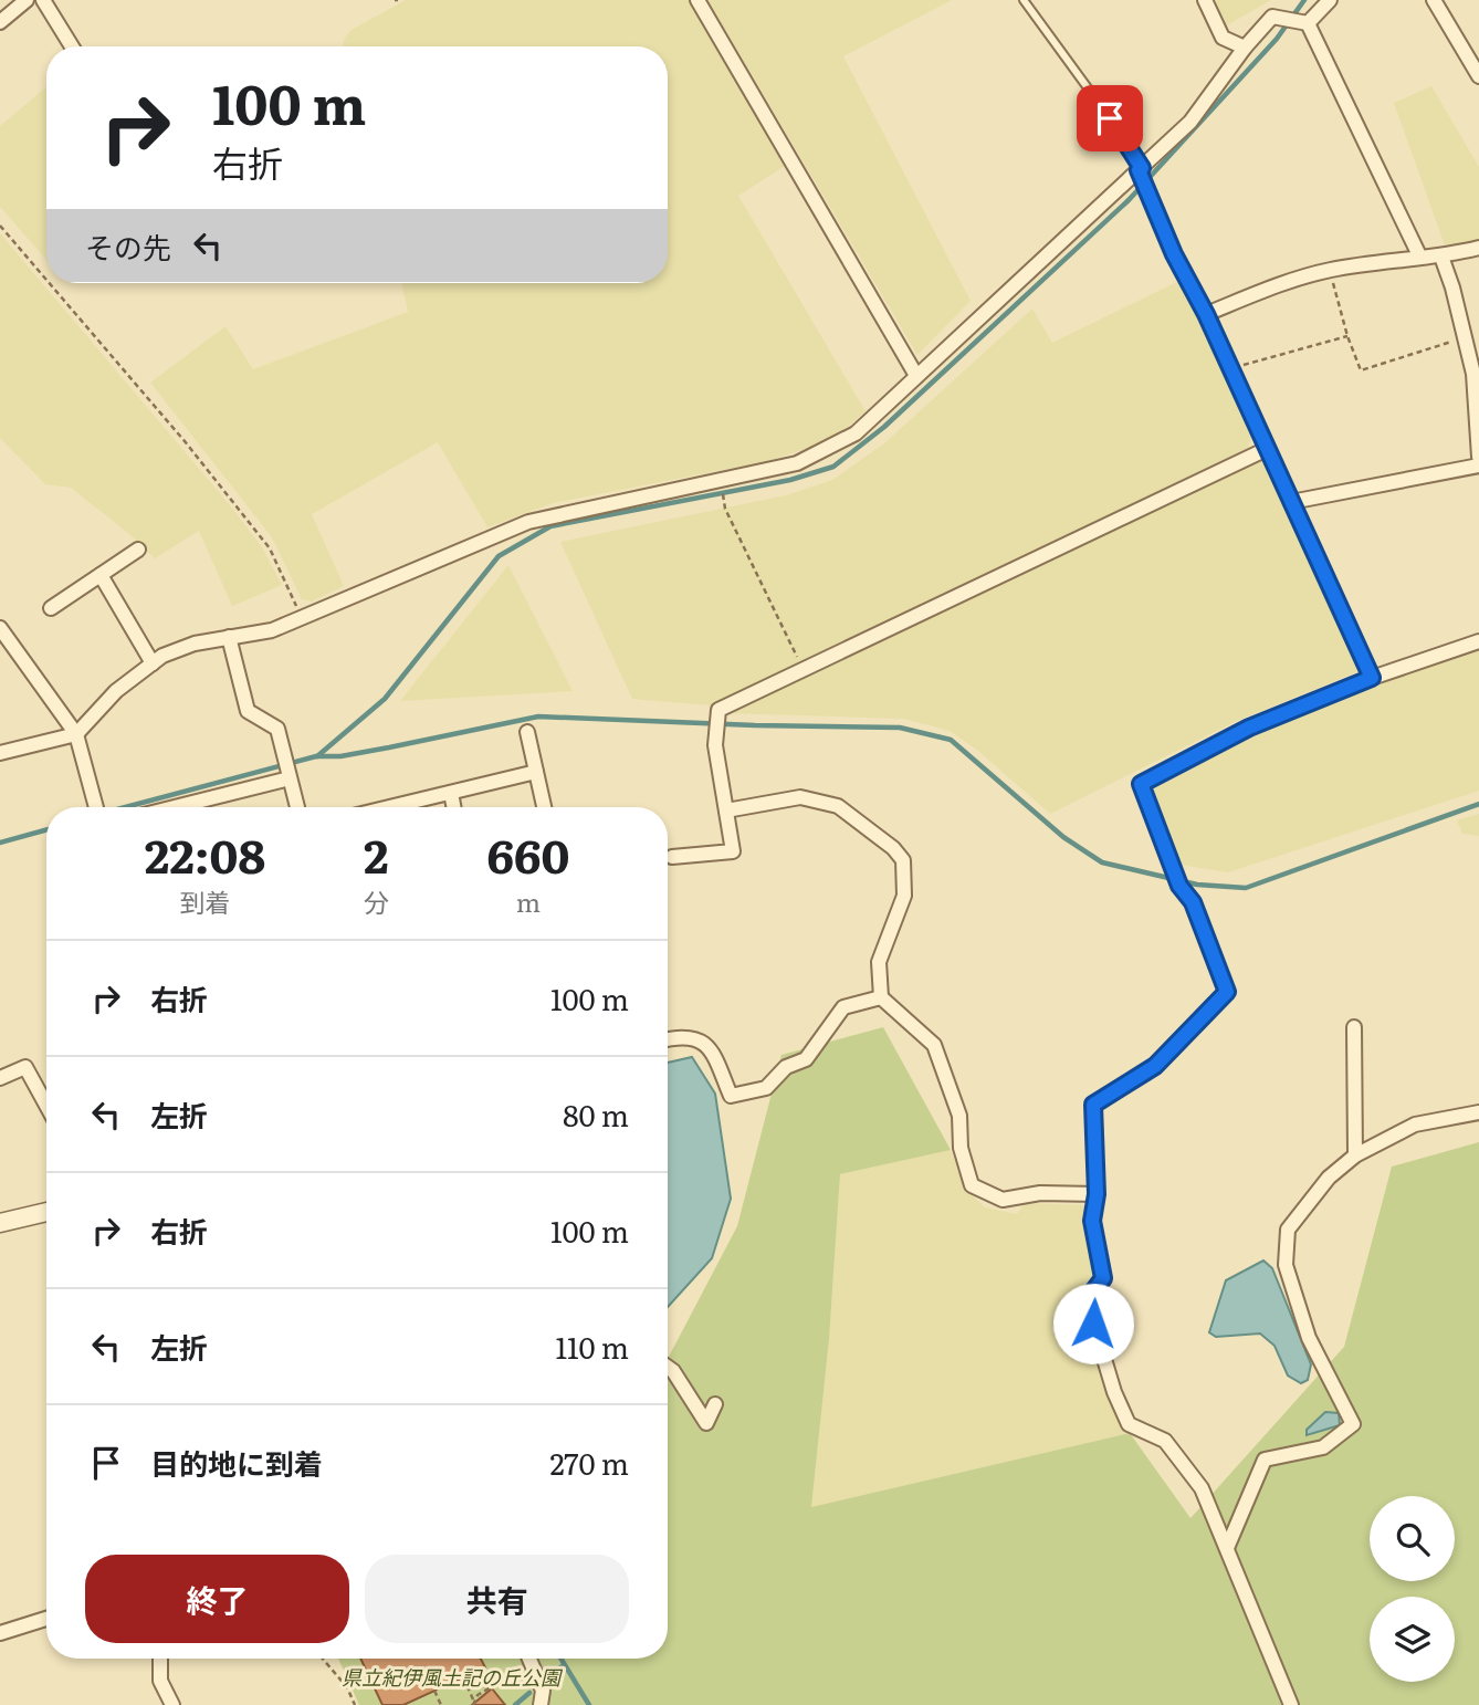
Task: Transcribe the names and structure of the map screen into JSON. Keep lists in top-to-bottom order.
{
  "parks": ["県立紀伊風土記の丘公園"],
  "page": {
    "turn": ["100 m", "右折"],
    "then": "その先",
    "eta": [
      "22:08",
      "到着",
      "2",
      "分",
      "660",
      "m"
    ],
    "list": [
      {
        "name": "右折",
        "value": "100 m"
      },
      {
        "name": "左折",
        "value": "80 m"
      },
      {
        "name": "右折",
        "value": "100 m"
      },
      {
        "name": "左折",
        "value": "110 m"
      },
      {
        "name": "目的地に到着",
        "value": "270 m"
      }
    ],
    "buttons": ["終了", "共有"]
  }
}
